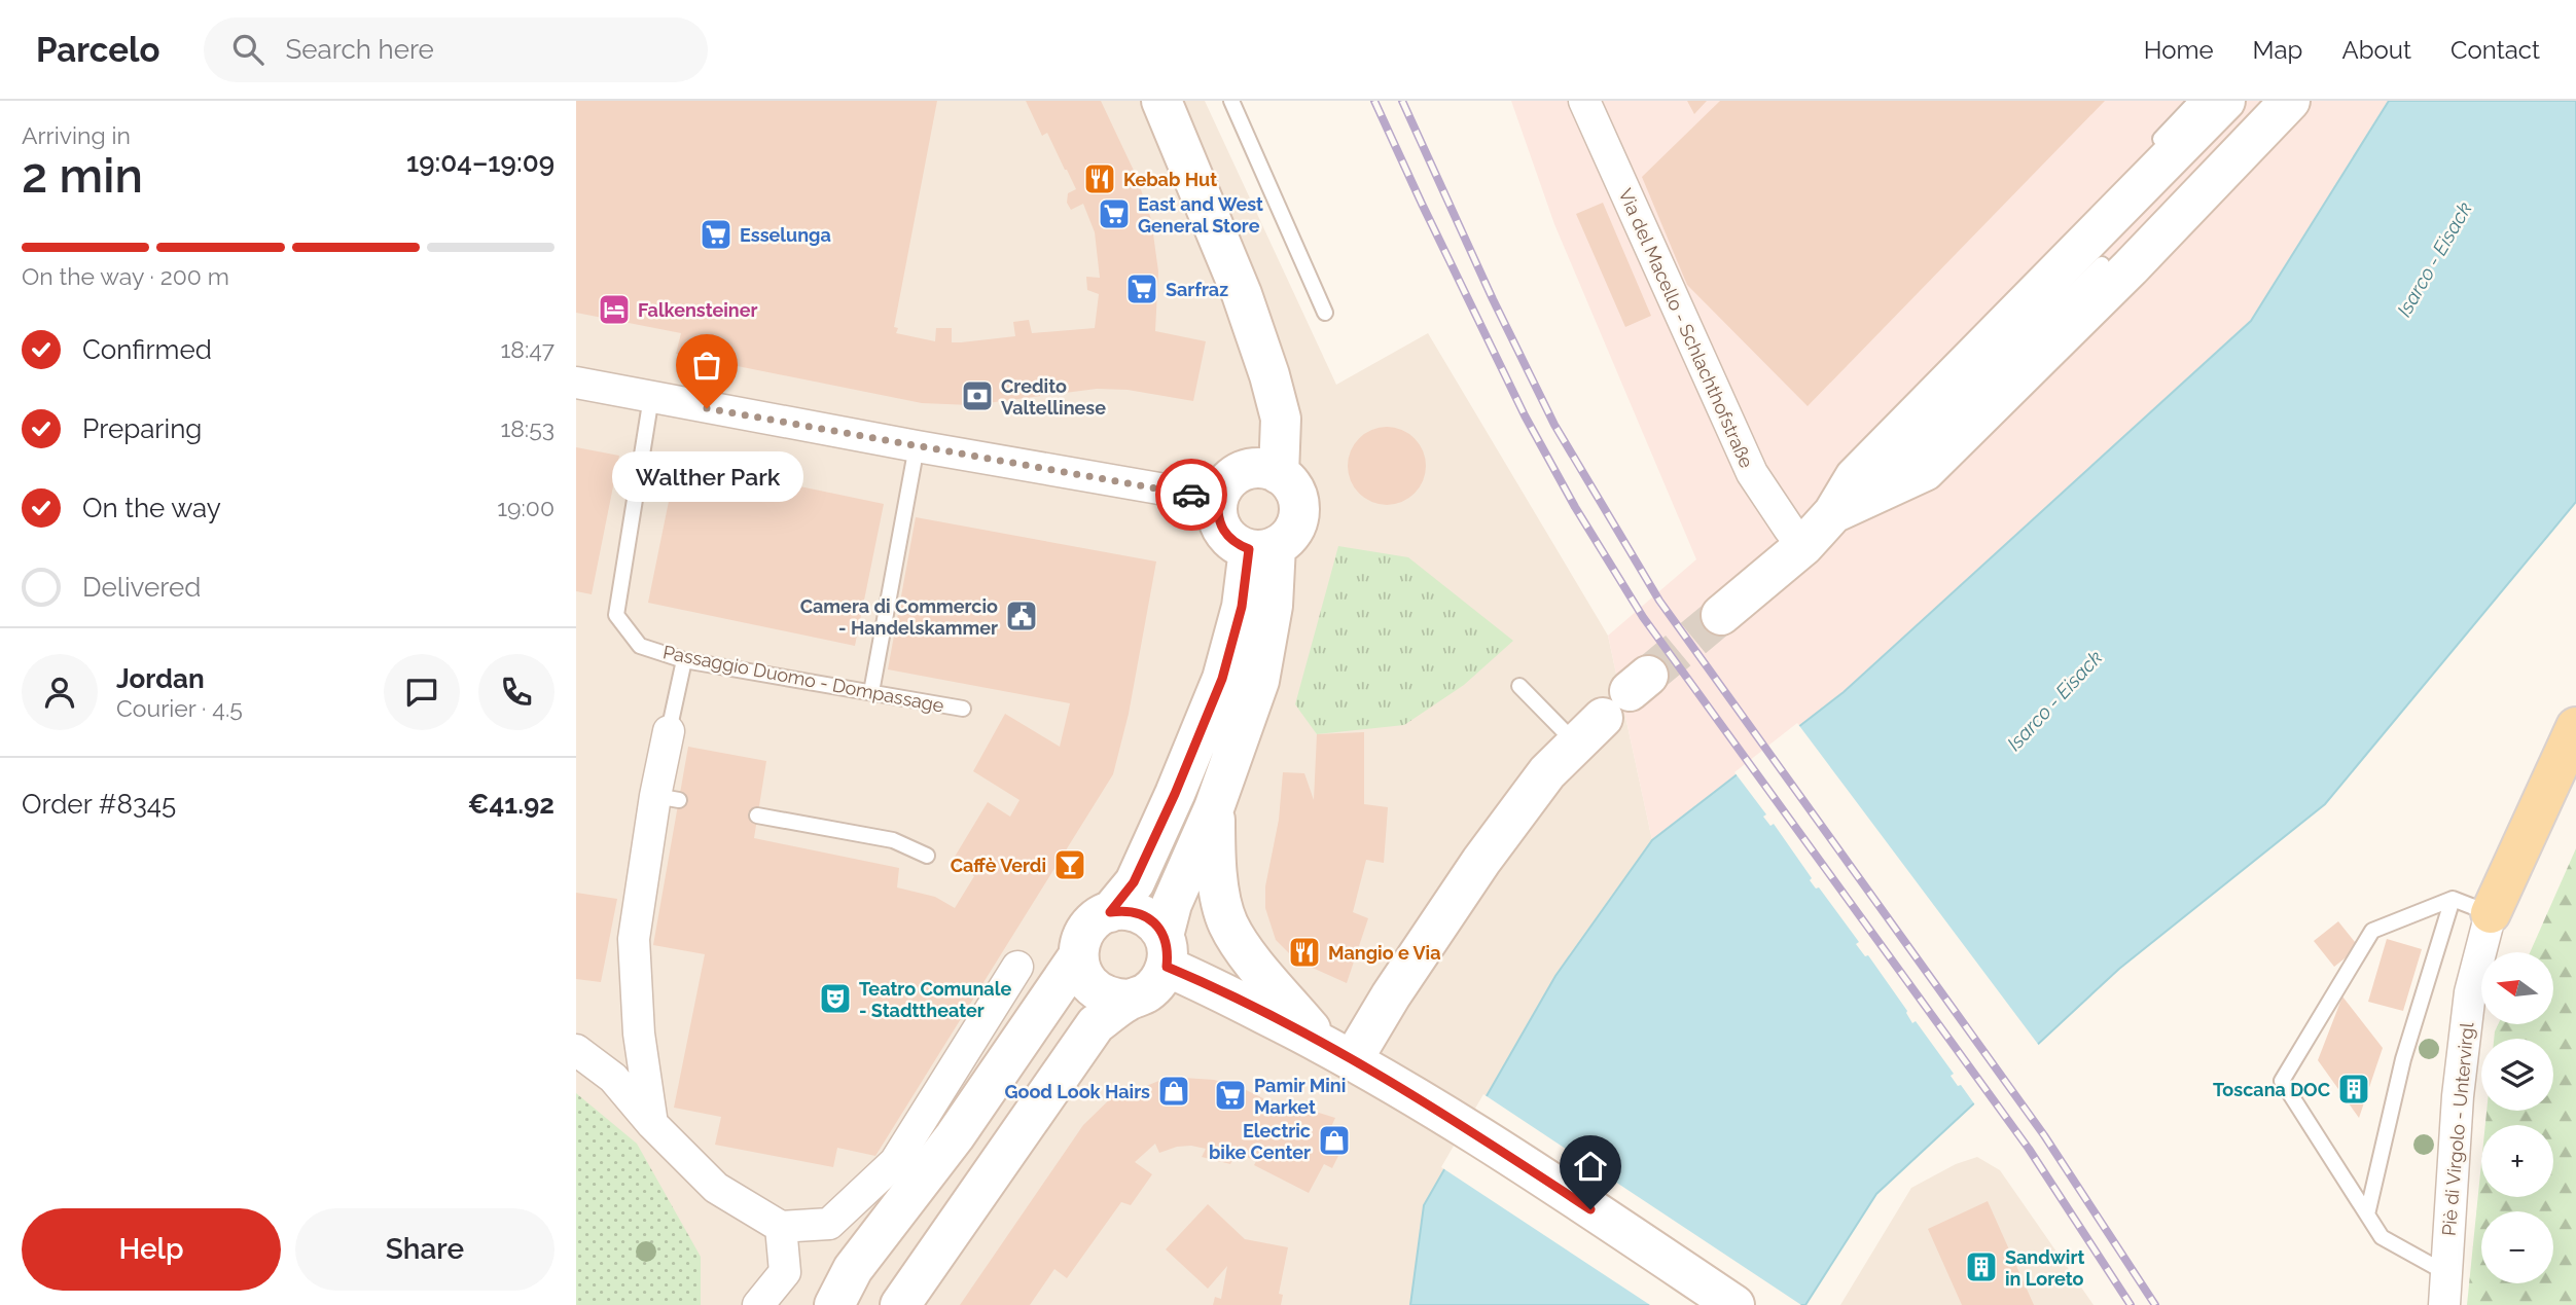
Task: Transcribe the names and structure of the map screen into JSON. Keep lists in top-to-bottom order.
{
  "streets": {
    "street": ["Via del Macello - Schlachthofstraße", "Piè di Virgolo - Untervirgl"],
    "lane": ["Passaggio Duomo - Dompassage"]
  },
  "water": ["Isarco - Eisack"],
  "places": {
    "restaurant": ["Kebab Hut", "Mangio e Via"],
    "supermarket": [
      "East and West General Store",
      "Esselunga",
      "Sarfraz",
      "Pamir Mini Market"
    ],
    "hotel": ["Falkensteiner"],
    "bank": ["Credito Valtellinese"],
    "other": ["Walther Park"],
    "public building": ["Camera di Commercio - Handelskammer"],
    "bar": ["Caffè Verdi"],
    "theatre": ["Teatro Comunale - Stadttheater"],
    "building": ["Toscana DOC", "Sandwirt in Loreto"],
    "shop": ["Good Look Hairs", "Electric bike Center"]
  },
  "north": "left",
  "page": {
    "header": "Parcelo",
    "search": "Search here",
    "nav": [
      "Home",
      "Map",
      "About",
      "Contact"
    ],
    "heading": ["2 min", "Arriving in", "19:04–19:09"],
    "panel": [
      "Jordan",
      "Courier · 4.5",
      "Order #8345",
      "€41.92"
    ],
    "bar": "On the way · 200 m",
    "list": [
      ["Confirmed", "18:47"],
      ["Preparing", "18:53"],
      ["On the way", "19:00"],
      "Delivered"
    ],
    "bubble": "Walther Park",
    "map_buttons": ["+", "−"],
    "buttons": ["Help", "Share"]
  }
}
